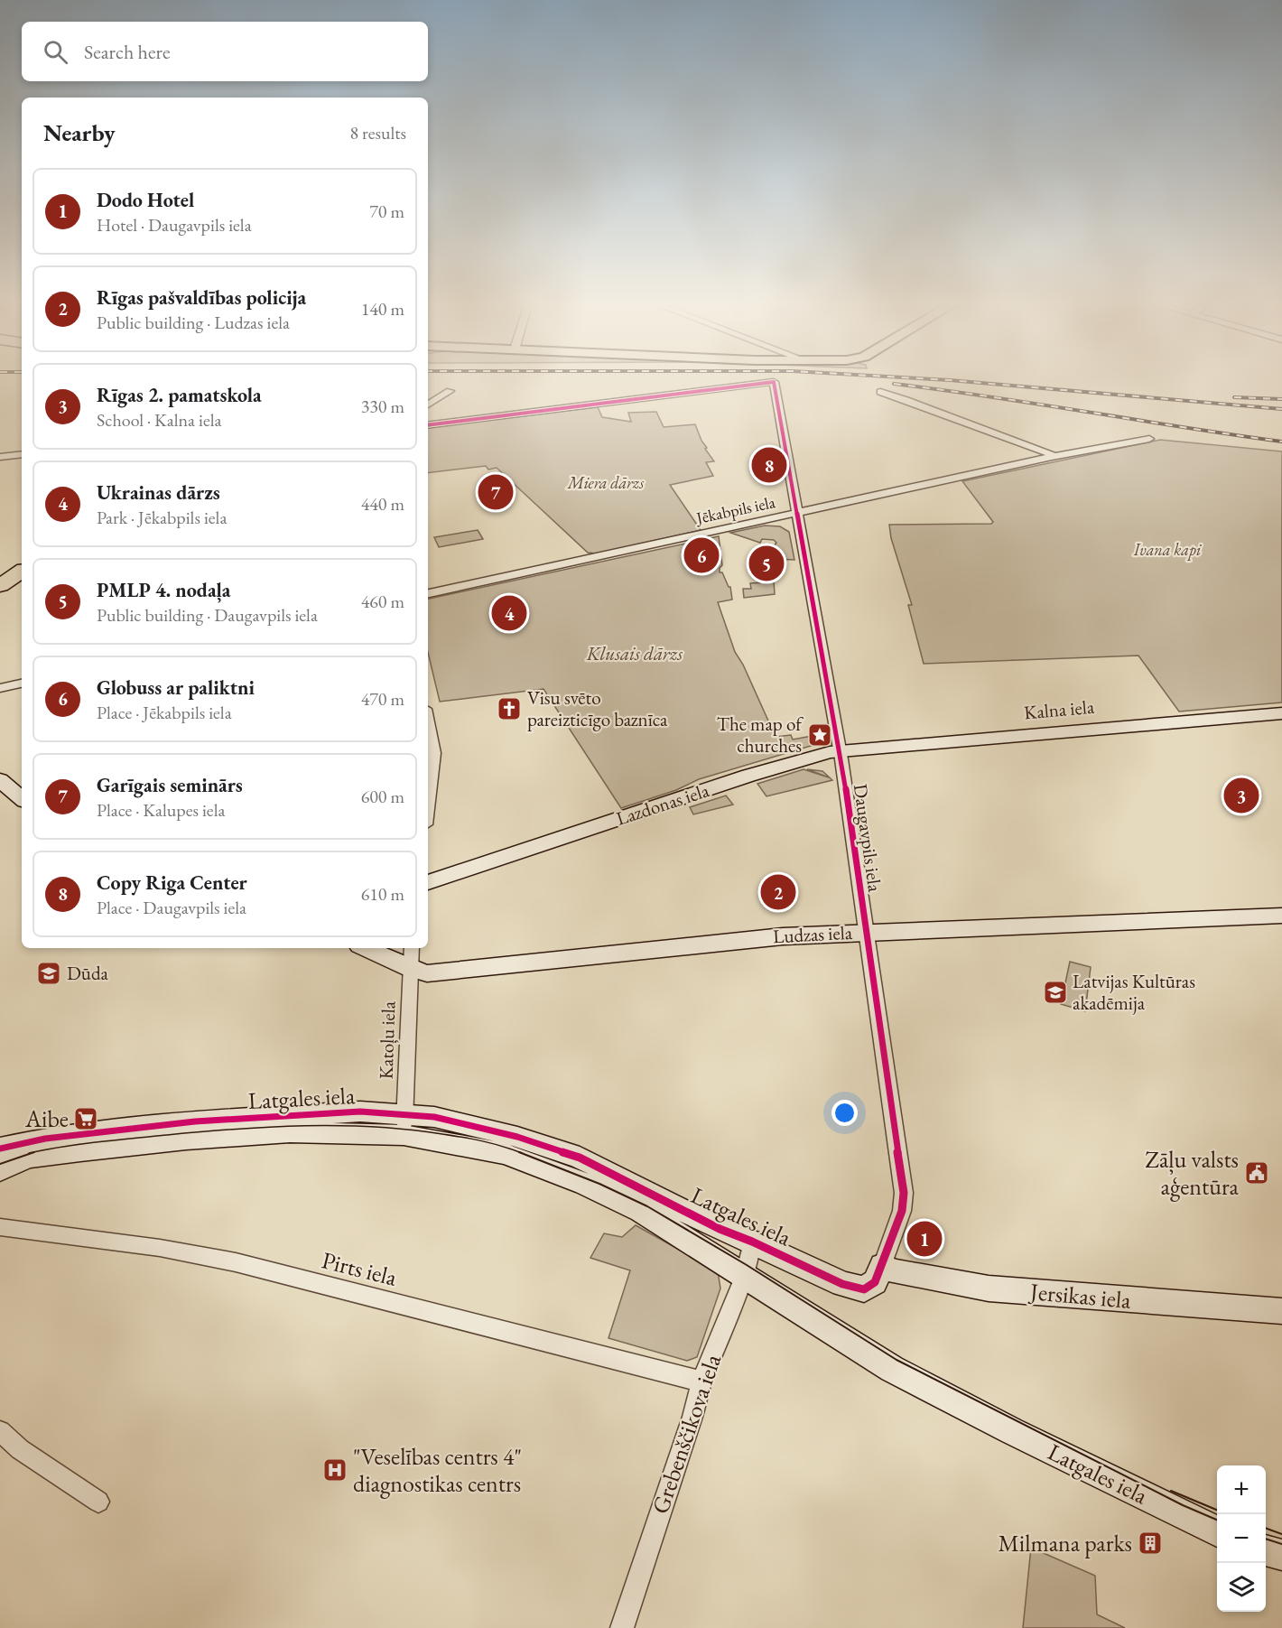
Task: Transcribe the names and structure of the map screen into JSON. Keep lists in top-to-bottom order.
{
  "streets": {
    "street": [
      "Jēkabpils iela",
      "Kalna iela",
      "Lazdonas iela",
      "Daugavpils iela",
      "Ludzas iela",
      "Katoļu iela",
      "Latgales iela",
      "Pirts iela",
      "Jersikas iela",
      "Grebenščikova iela"
    ]
  },
  "crossings": [
    ["Jēkabpils iela", "Daugavpils iela"],
    ["Kalna iela", "Lazdonas iela"],
    ["Kalna iela", "Daugavpils iela"],
    ["Lazdonas iela", "Daugavpils iela"],
    ["Daugavpils iela", "Ludzas iela"],
    ["Daugavpils iela", "Latgales iela"],
    ["Daugavpils iela", "Jersikas iela"],
    ["Ludzas iela", "Katoļu iela"],
    ["Katoļu iela", "Latgales iela"],
    ["Latgales iela", "Grebenščikova iela"],
    ["Pirts iela", "Grebenščikova iela"]
  ],
  "parks": ["Miera dārzs", "Ivana kapi", "Klusais dārzs"],
  "places": {
    "church": ["Visu svēto pareizticīgo baznīca"],
    "place": ["The map of churches"],
    "school or university": ["Dūda", "Latvijas Kultūras akadēmija"],
    "supermarket": ["Aibe"],
    "public building": ["Zāļu valsts aģentūra"],
    "hospital": ["\"Veselības centrs 4\" diagnostikas centrs"],
    "building": ["Milmana parks"]
  },
  "page": {
    "search": "Search here",
    "heading": ["Nearby", "8 results"],
    "list": [
      {
        "mark": "1",
        "name": "Dodo Hotel",
        "note": "Hotel · Daugavpils iela",
        "value": "70 m"
      },
      {
        "mark": "2",
        "name": "Rīgas pašvaldības policija",
        "note": "Public building · Ludzas iela",
        "value": "140 m"
      },
      {
        "mark": "3",
        "name": "Rīgas 2. pamatskola",
        "note": "School · Kalna iela",
        "value": "330 m"
      },
      {
        "mark": "4",
        "name": "Ukrainas dārzs",
        "note": "Park · Jēkabpils iela",
        "value": "440 m"
      },
      {
        "mark": "5",
        "name": "PMLP 4. nodaļa",
        "note": "Public building · Daugavpils iela",
        "value": "460 m"
      },
      {
        "mark": "6",
        "name": "Globuss ar paliktni",
        "note": "Place · Jēkabpils iela",
        "value": "470 m"
      },
      {
        "mark": "7",
        "name": "Garīgais seminārs",
        "note": "Place · Kalupes iela",
        "value": "600 m"
      },
      {
        "mark": "8",
        "name": "Copy Riga Center",
        "note": "Place · Daugavpils iela",
        "value": "610 m"
      }
    ],
    "pins": [
      "8",
      "7",
      "6",
      "5",
      "4",
      "3",
      "2",
      "1"
    ],
    "map_buttons": ["+", "−"]
  }
}
